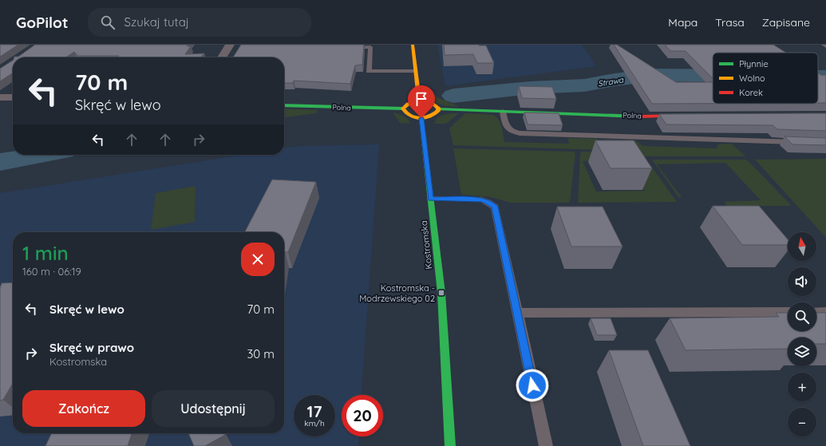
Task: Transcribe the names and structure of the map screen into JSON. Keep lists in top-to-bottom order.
{
  "streets": {
    "street": ["Polna", "Kostromska"]
  },
  "water": ["Strawa"],
  "places": {
    "transit": ["Kostromska - Modrzewskiego 02"]
  },
  "legend": ["Płynnie", "Wolno", "Korek"],
  "north": "top",
  "page": {
    "header": "GoPilot",
    "search": "Szukaj tutaj",
    "nav": ["Mapa", "Trasa", "Zapisane"],
    "turn": ["70 m", "Skręć w lewo"],
    "map_buttons": ["+", "−"],
    "heading": ["1 min", "160 m · 06:19"],
    "list": [
      {
        "name": "Skręć w lewo",
        "value": "70 m"
      },
      {
        "name": "Skręć w prawo",
        "note": "Kostromska",
        "value": "30 m"
      }
    ],
    "buttons": ["Zakończ", "Udostępnij"],
    "speed": "17 km/h",
    "limit": "20"
  }
}
